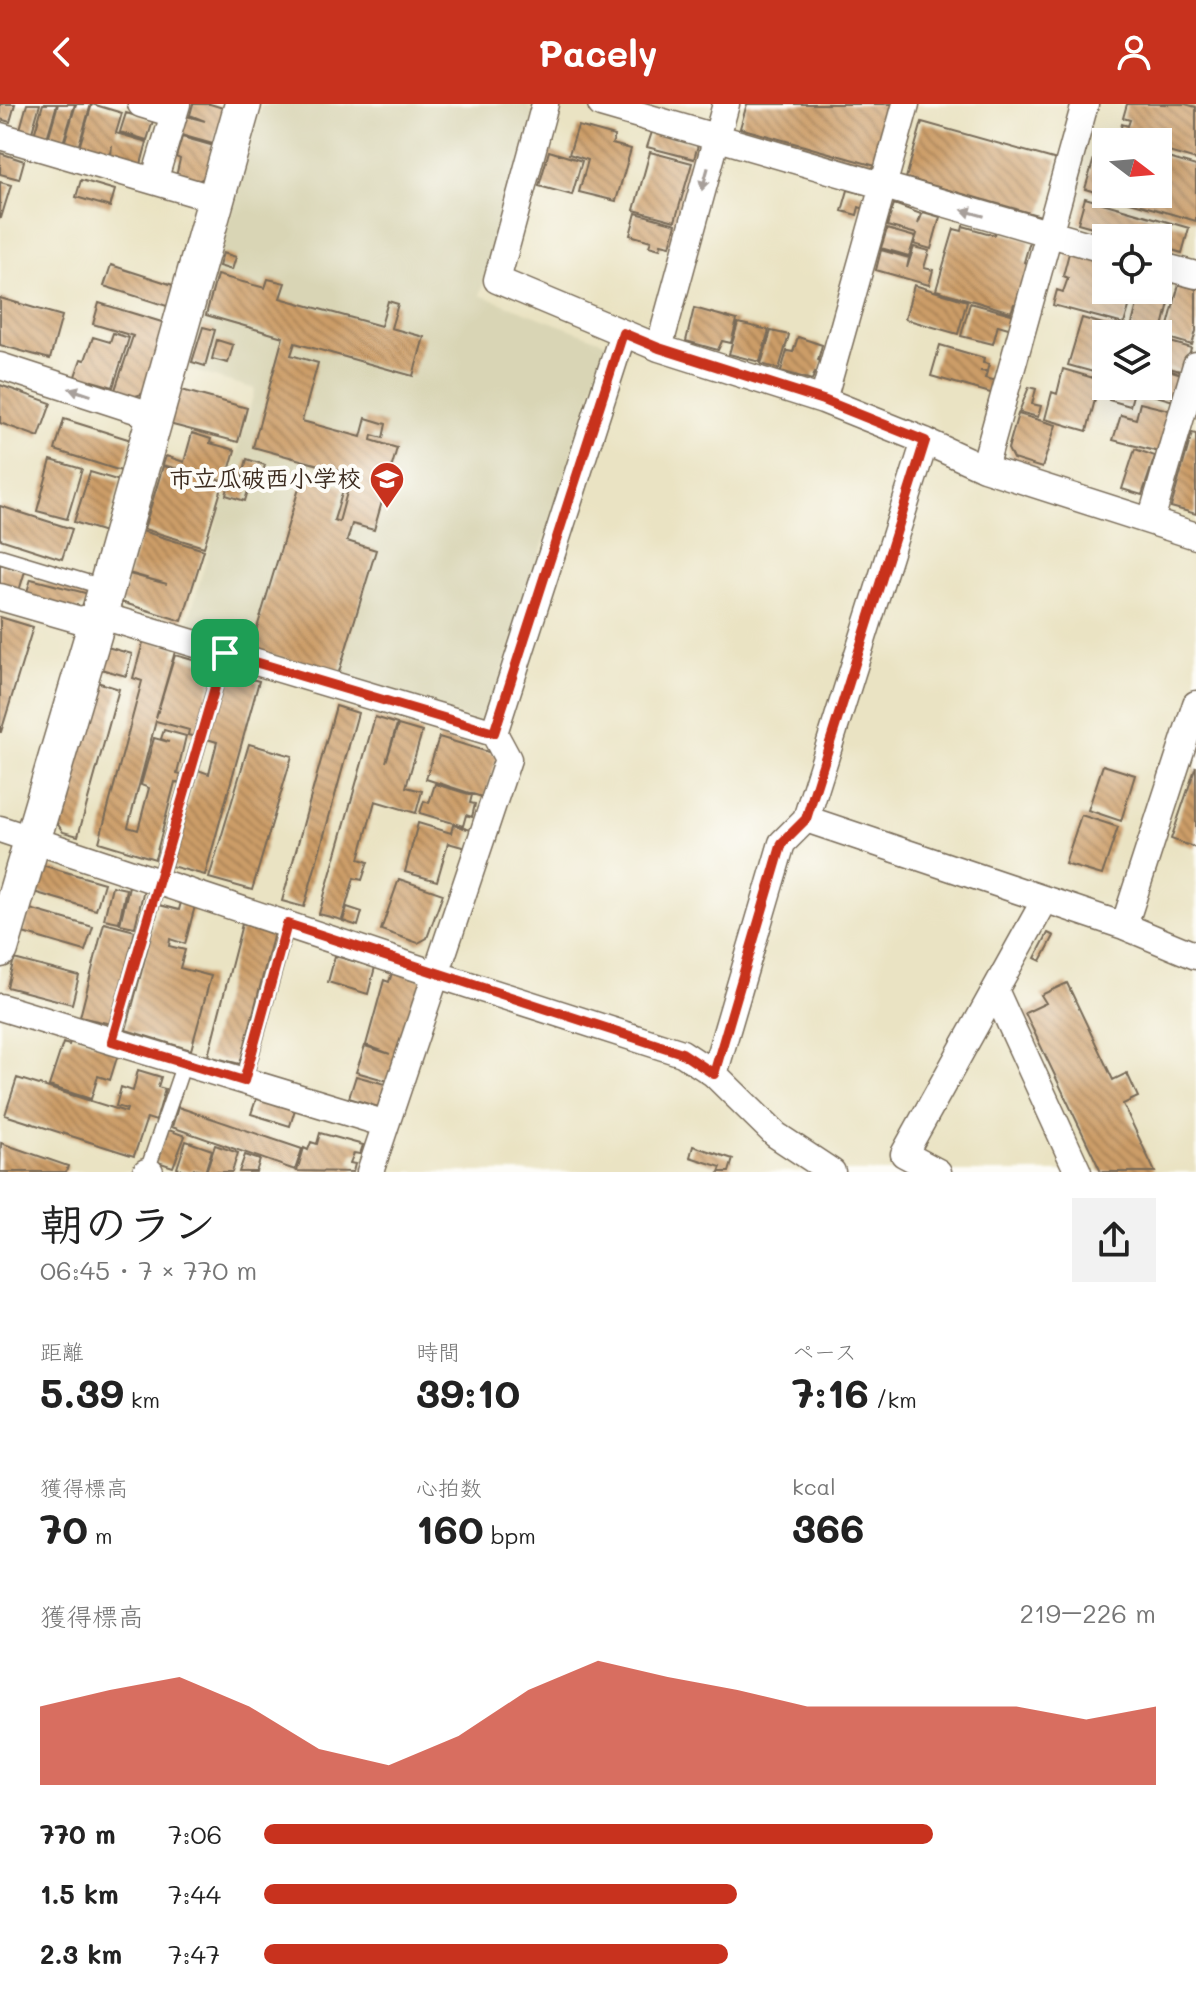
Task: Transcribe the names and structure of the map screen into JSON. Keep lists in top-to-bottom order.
{
  "places": {
    "school or university": ["市立瓜破西小学校"]
  },
  "north": "right",
  "page": {
    "header": "Pacely",
    "heading": ["朝のラン", "06:45 · 7 × 770 m"],
    "stats": [
      ["距離", "5.39 km"],
      ["時間", "39:10"],
      ["ペース", "7:16 /km"],
      ["獲得標高", "70 m"],
      ["心拍数", "160 bpm"],
      ["kcal", "366"]
    ],
    "chart": ["獲得標高", "219–226 m"],
    "list": [
      {
        "name": "770 m",
        "note": "7:06"
      },
      {
        "name": "1.5 km",
        "note": "7:44"
      },
      {
        "name": "2.3 km",
        "note": "7:47"
      }
    ]
  }
}
